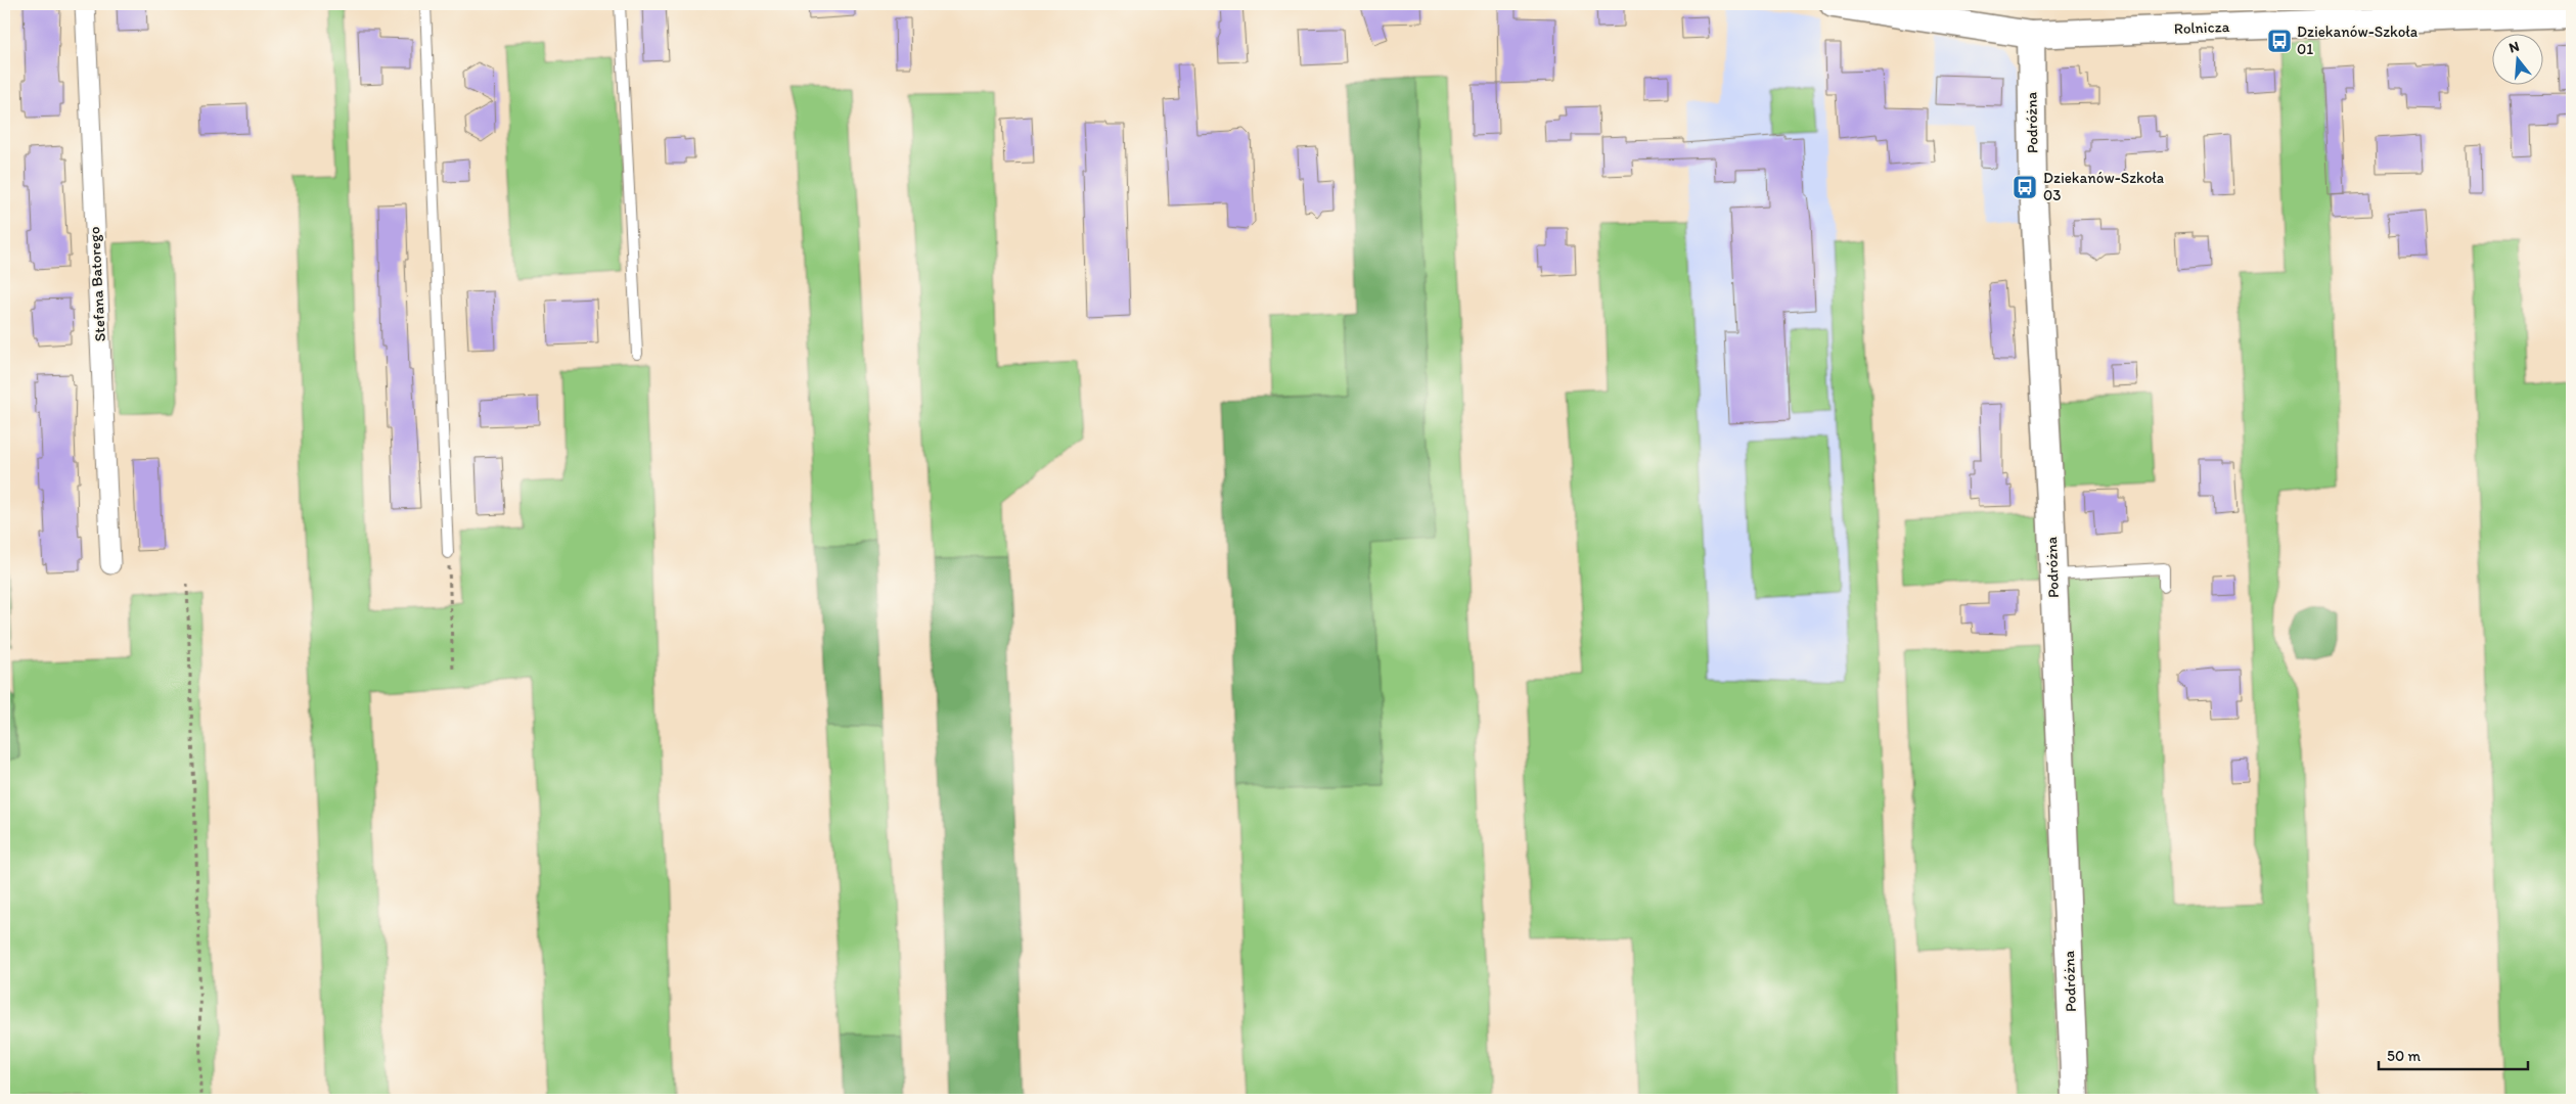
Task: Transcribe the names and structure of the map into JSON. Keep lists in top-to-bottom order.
{
  "streets": {
    "street": ["Rolnicza", "Podróżna", "Stefana Batorego"]
  },
  "crossings": [
    ["Rolnicza", "Podróżna"]
  ],
  "places": {
    "bus stop": ["Dziekanów-Szkoła 01", "Dziekanów-Szkoła 03"]
  },
  "scale_bar": "50 m",
  "north": "top"
}
